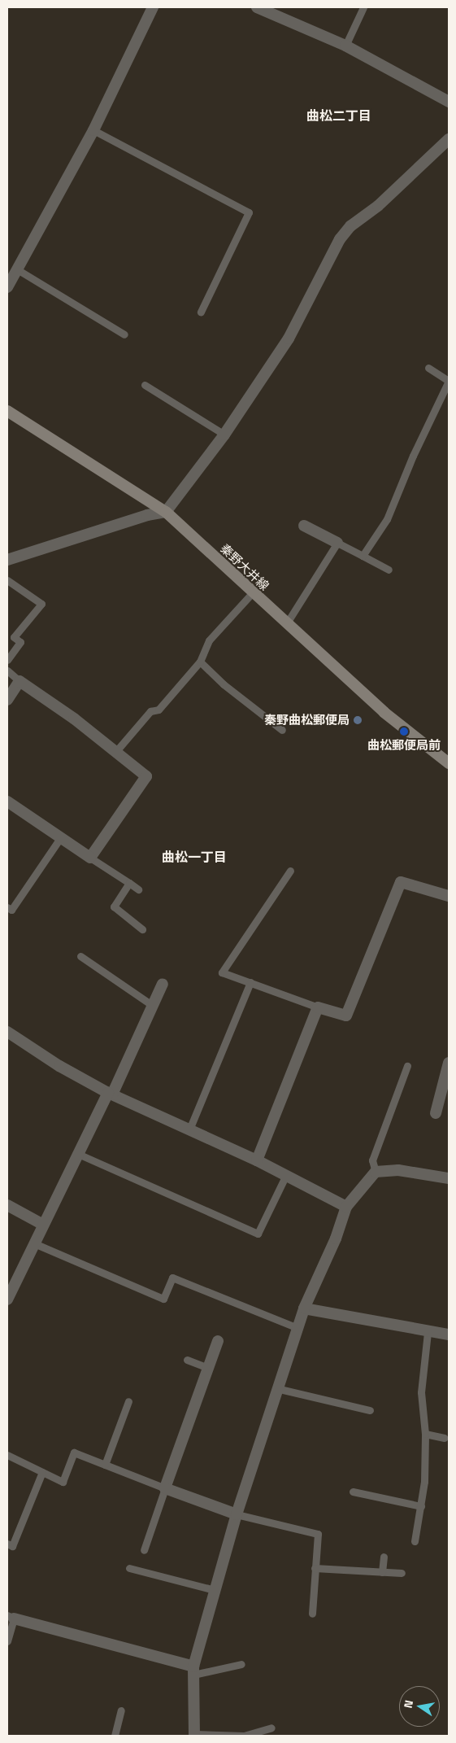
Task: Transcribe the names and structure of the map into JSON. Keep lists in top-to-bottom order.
{
  "streets": {
    "main road": ["秦野大井線"]
  },
  "districts": ["曲松二丁目", "曲松一丁目"],
  "places": ["秦野曲松郵便局", "曲松郵便局前"],
  "north": "left"
}
